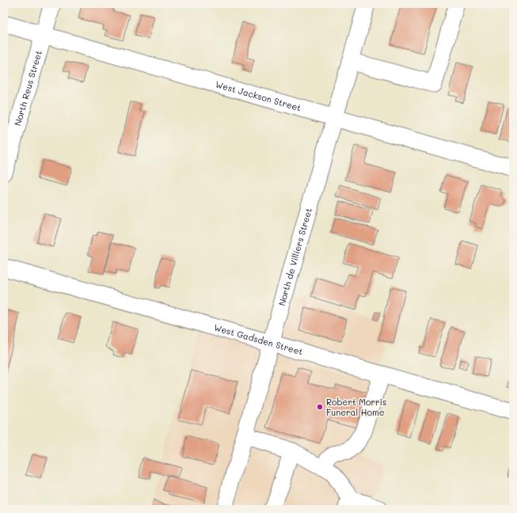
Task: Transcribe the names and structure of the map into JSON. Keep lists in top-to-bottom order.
{
  "streets": {
    "street": [
      "North Reus Street",
      "West Jackson Street",
      "North de Villiers Street",
      "West Gadsden Street"
    ]
  },
  "crossings": [
    ["North Reus Street", "West Jackson Street"],
    ["West Jackson Street", "North de Villiers Street"],
    ["North de Villiers Street", "West Gadsden Street"]
  ],
  "places": ["Robert Morris Funeral Home"]
}
